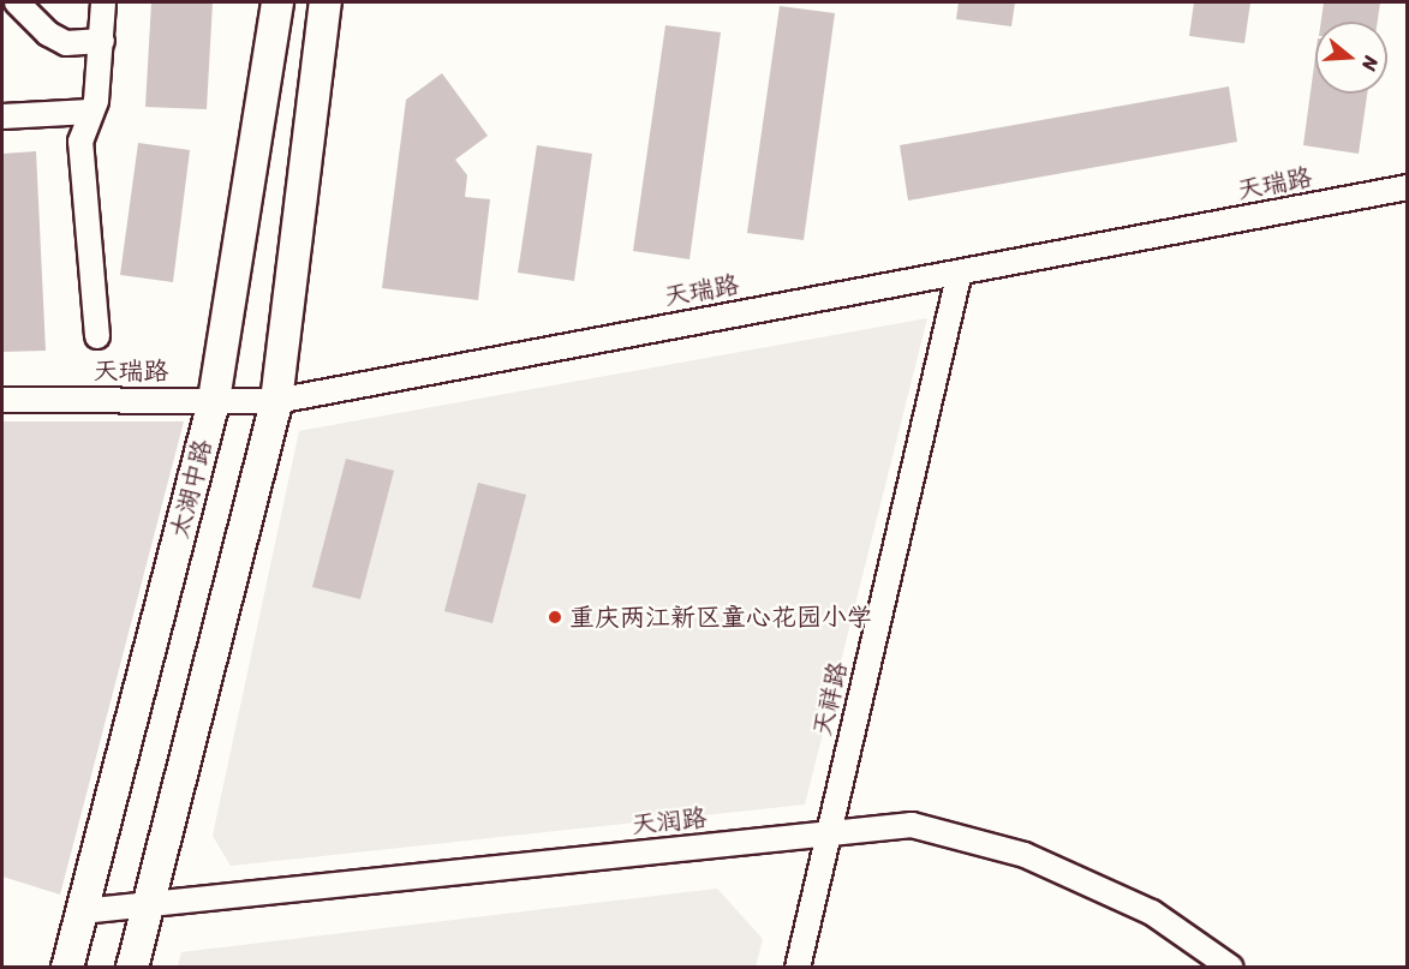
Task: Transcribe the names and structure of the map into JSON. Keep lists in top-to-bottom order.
{
  "streets": {
    "main road": ["太湖中路"],
    "street": ["天瑞路", "天祥路", "天润路"]
  },
  "crossings": [
    ["天瑞路", "太湖中路"],
    ["天瑞路", "天祥路"],
    ["太湖中路", "天润路"],
    ["天祥路", "天润路"]
  ],
  "places": ["重庆两江新区童心花园小学"],
  "north": "right"
}
